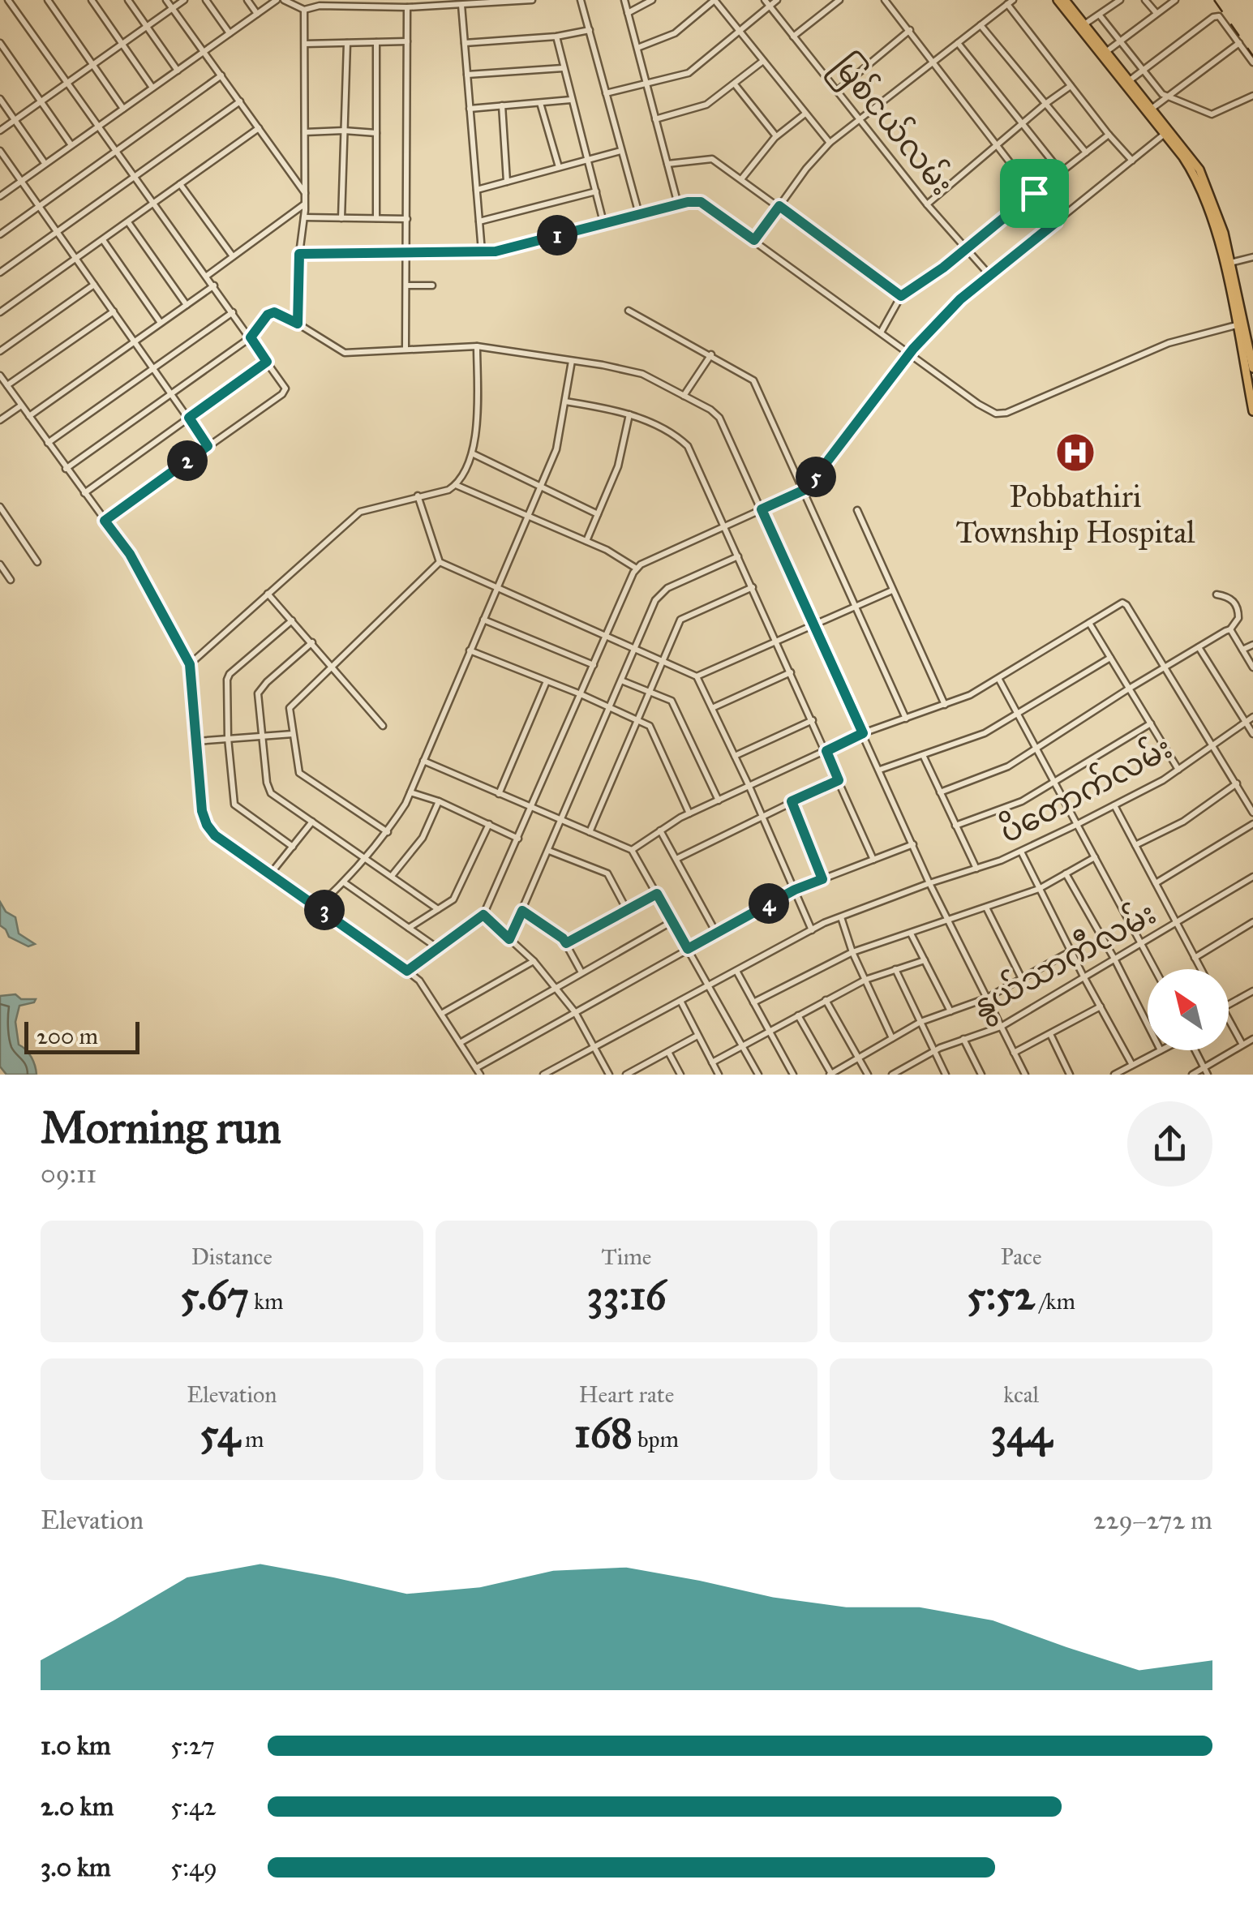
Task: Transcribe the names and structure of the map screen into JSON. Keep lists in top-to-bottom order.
{
  "streets": {
    "street": ["မြစ်ငယ်လမ်း", "ပိတောက်လမ်း", "နွယ်သာကီလမ်း"]
  },
  "places": {
    "hospital": ["Pobbathiri Township Hospital"]
  },
  "scale_bar": "200 m",
  "north": "top left",
  "page": {
    "pins": [
      "1",
      "2",
      "5",
      "4",
      "3"
    ],
    "scale": "200 m",
    "heading": ["Morning run", "09:11"],
    "stats": [
      ["Distance", "5.67 km"],
      ["Time", "33:16"],
      ["Pace", "5:52 /km"],
      ["Elevation", "54 m"],
      ["Heart rate", "168 bpm"],
      ["kcal", "344"]
    ],
    "chart": ["Elevation", "229–272 m"],
    "list": [
      {
        "name": "1.0 km",
        "note": "5:27"
      },
      {
        "name": "2.0 km",
        "note": "5:42"
      },
      {
        "name": "3.0 km",
        "note": "5:49"
      }
    ]
  }
}
